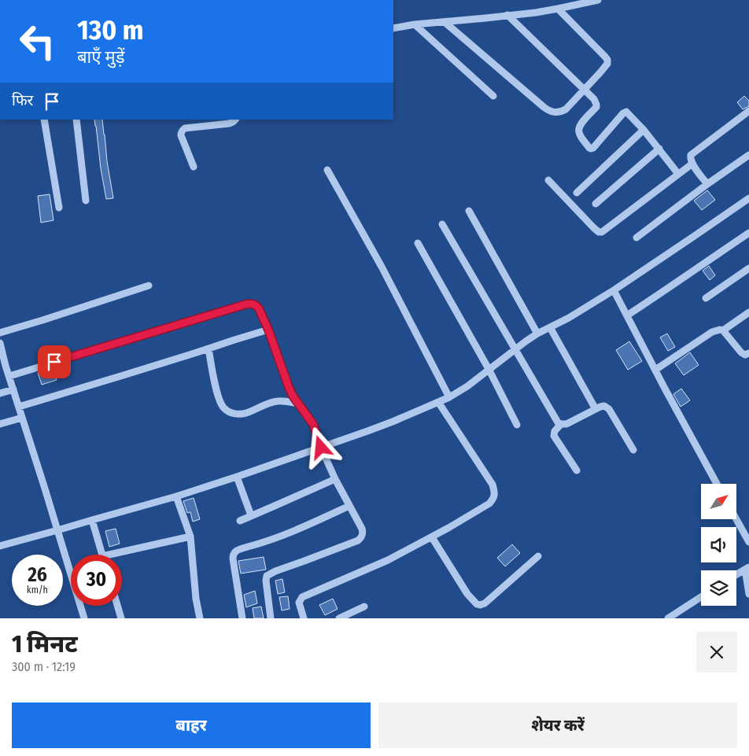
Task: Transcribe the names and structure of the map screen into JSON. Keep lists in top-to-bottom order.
{
  "north": "top right",
  "page": {
    "turn": ["130 m", "बाएँ मुड़ें"],
    "then": "फिर",
    "speed": "26 km/h",
    "limit": "30",
    "heading": ["1 मिनट", "300 m · 12:19"],
    "buttons": ["बाहर", "शेयर करें"]
  }
}
